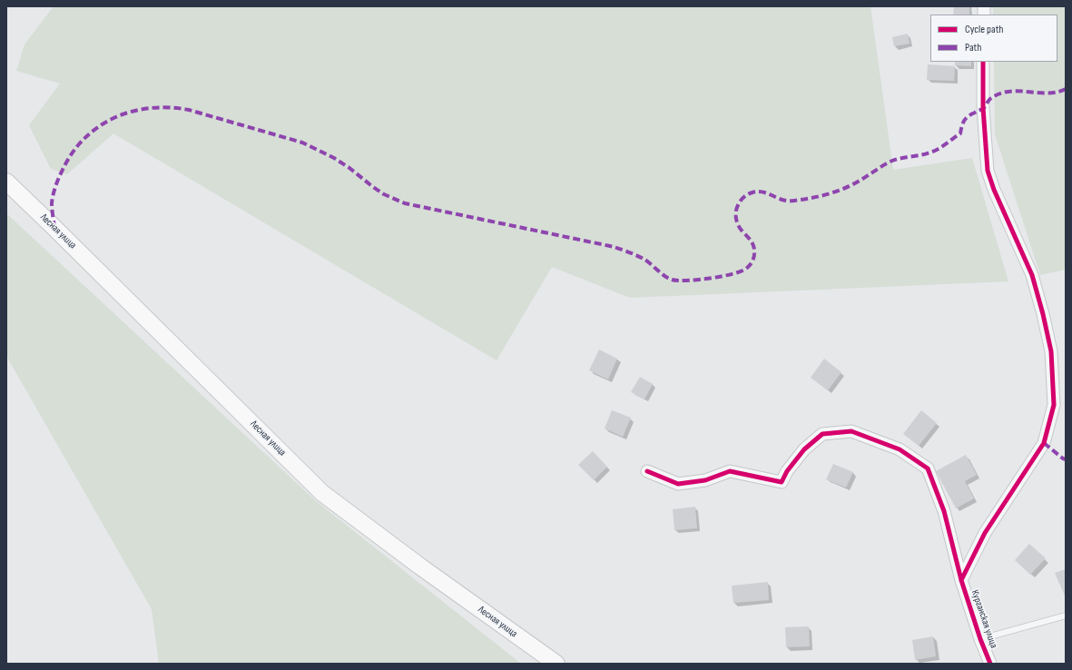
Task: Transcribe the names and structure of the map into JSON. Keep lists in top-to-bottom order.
{
  "streets": {
    "main road": ["Лесная улица"],
    "street": ["Курганская улица"]
  },
  "legend": ["Cycle path", "Path"]
}
